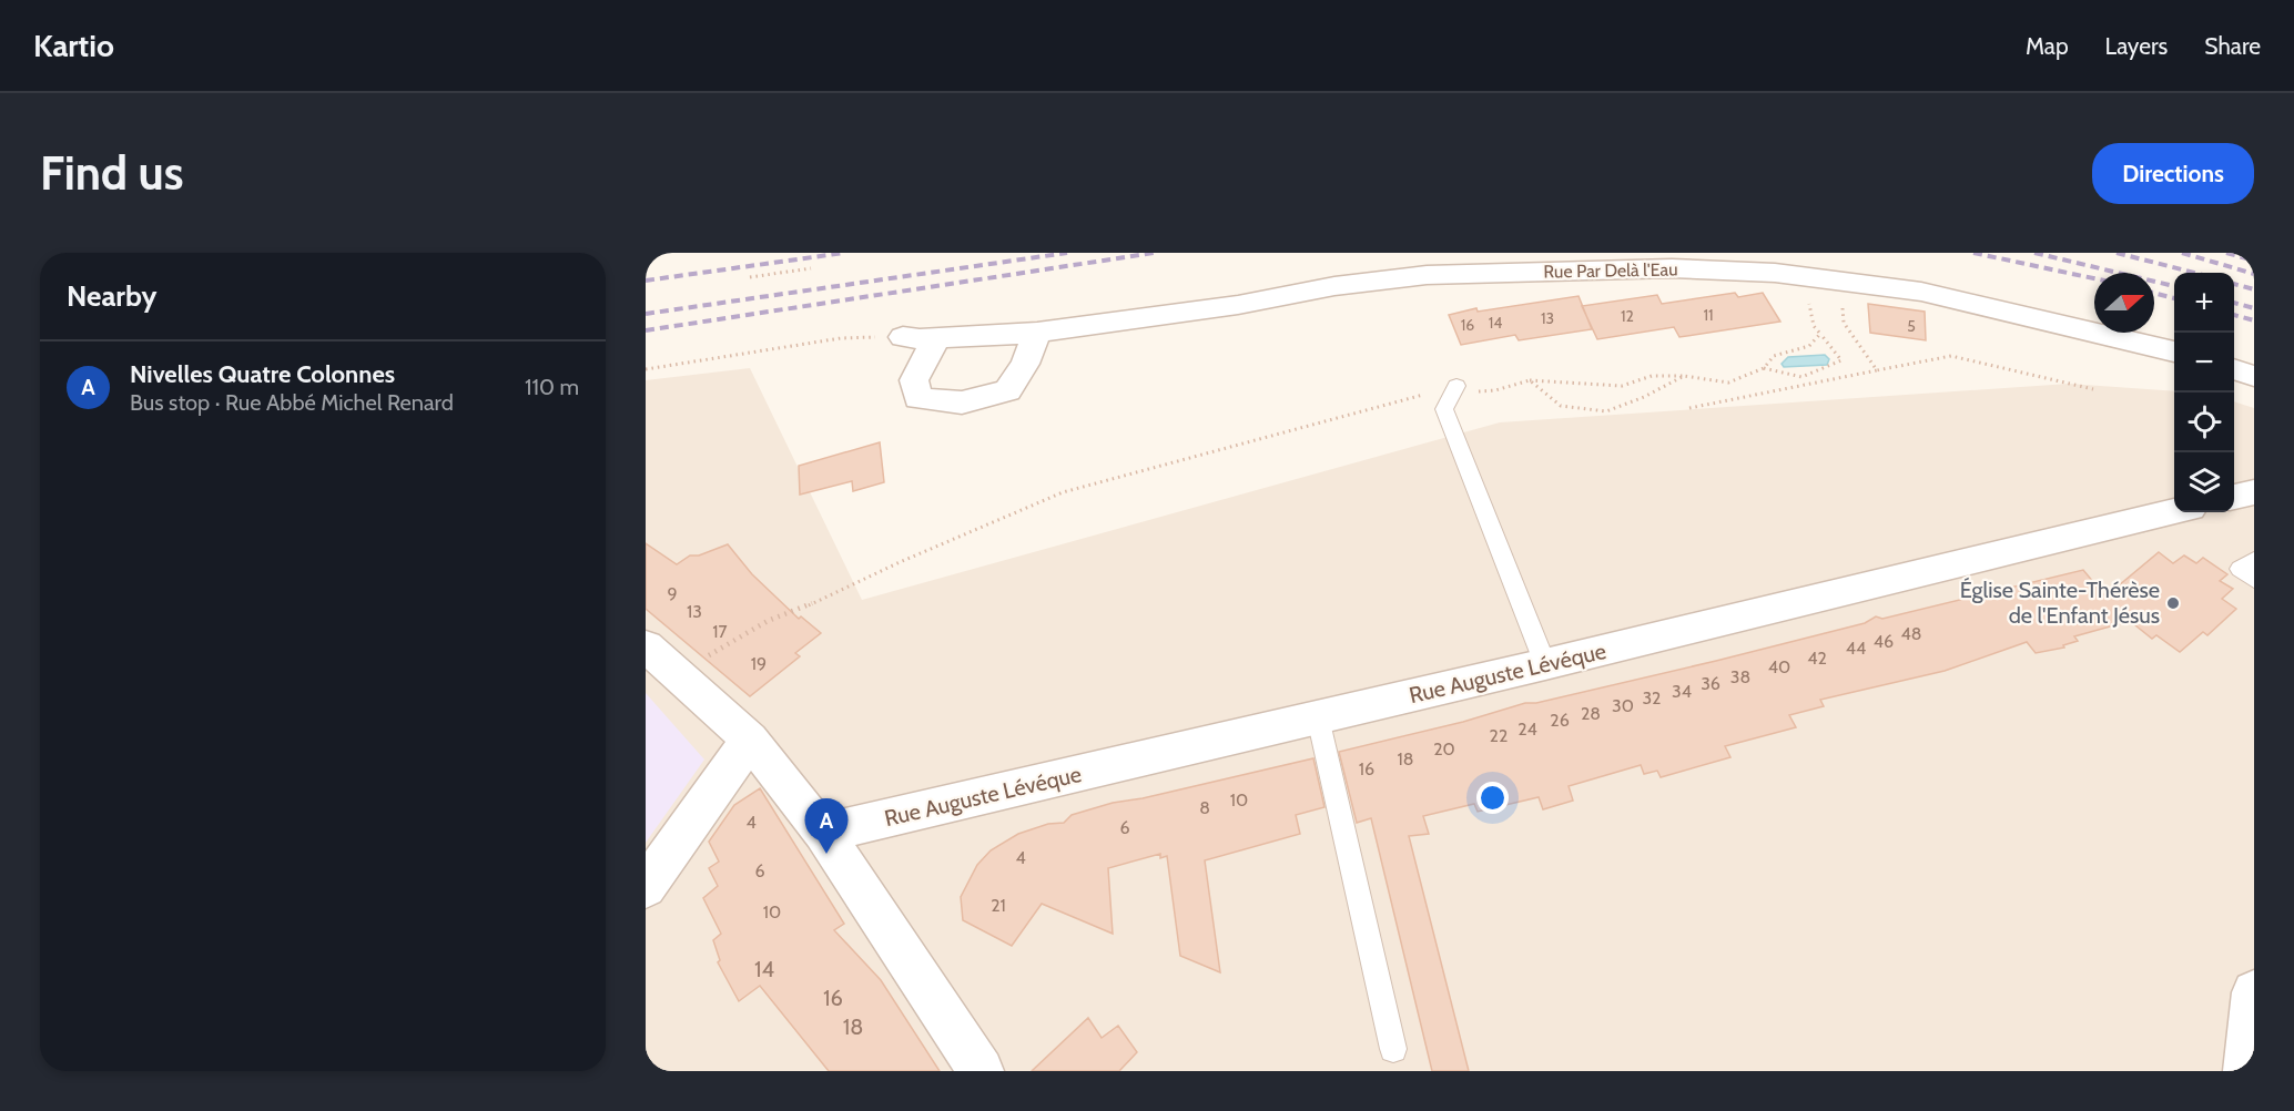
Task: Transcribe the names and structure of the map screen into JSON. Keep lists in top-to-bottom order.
{
  "streets": {
    "street": ["Rue Par Delà l'Eau", "Rue Auguste Lévéque"]
  },
  "places": ["Église Sainte-Thérèse de l'Enfant Jésus"],
  "house_numbers": [
    "11",
    "12",
    "13",
    "14",
    "16",
    "5",
    "9",
    "13",
    "17",
    "48",
    "46",
    "44",
    "42",
    "19",
    "40",
    "38",
    "36",
    "34",
    "32",
    "30",
    "28",
    "26",
    "24",
    "22",
    "20",
    "18",
    "16",
    "10",
    "8",
    "4",
    "6",
    "4",
    "6",
    "21",
    "10",
    "14",
    "16",
    "18"
  ],
  "north": "right",
  "page": {
    "header": "Kartio",
    "nav": ["Map", "Layers", "Share"],
    "buttons": "Directions",
    "title": "Find us",
    "heading": "Nearby",
    "map_buttons": ["+", "−"],
    "list": [
      {
        "mark": "A",
        "name": "Nivelles Quatre Colonnes",
        "note": "Bus stop · Rue Abbé Michel Renard",
        "value": "110 m"
      }
    ],
    "pins": "A"
  }
}
